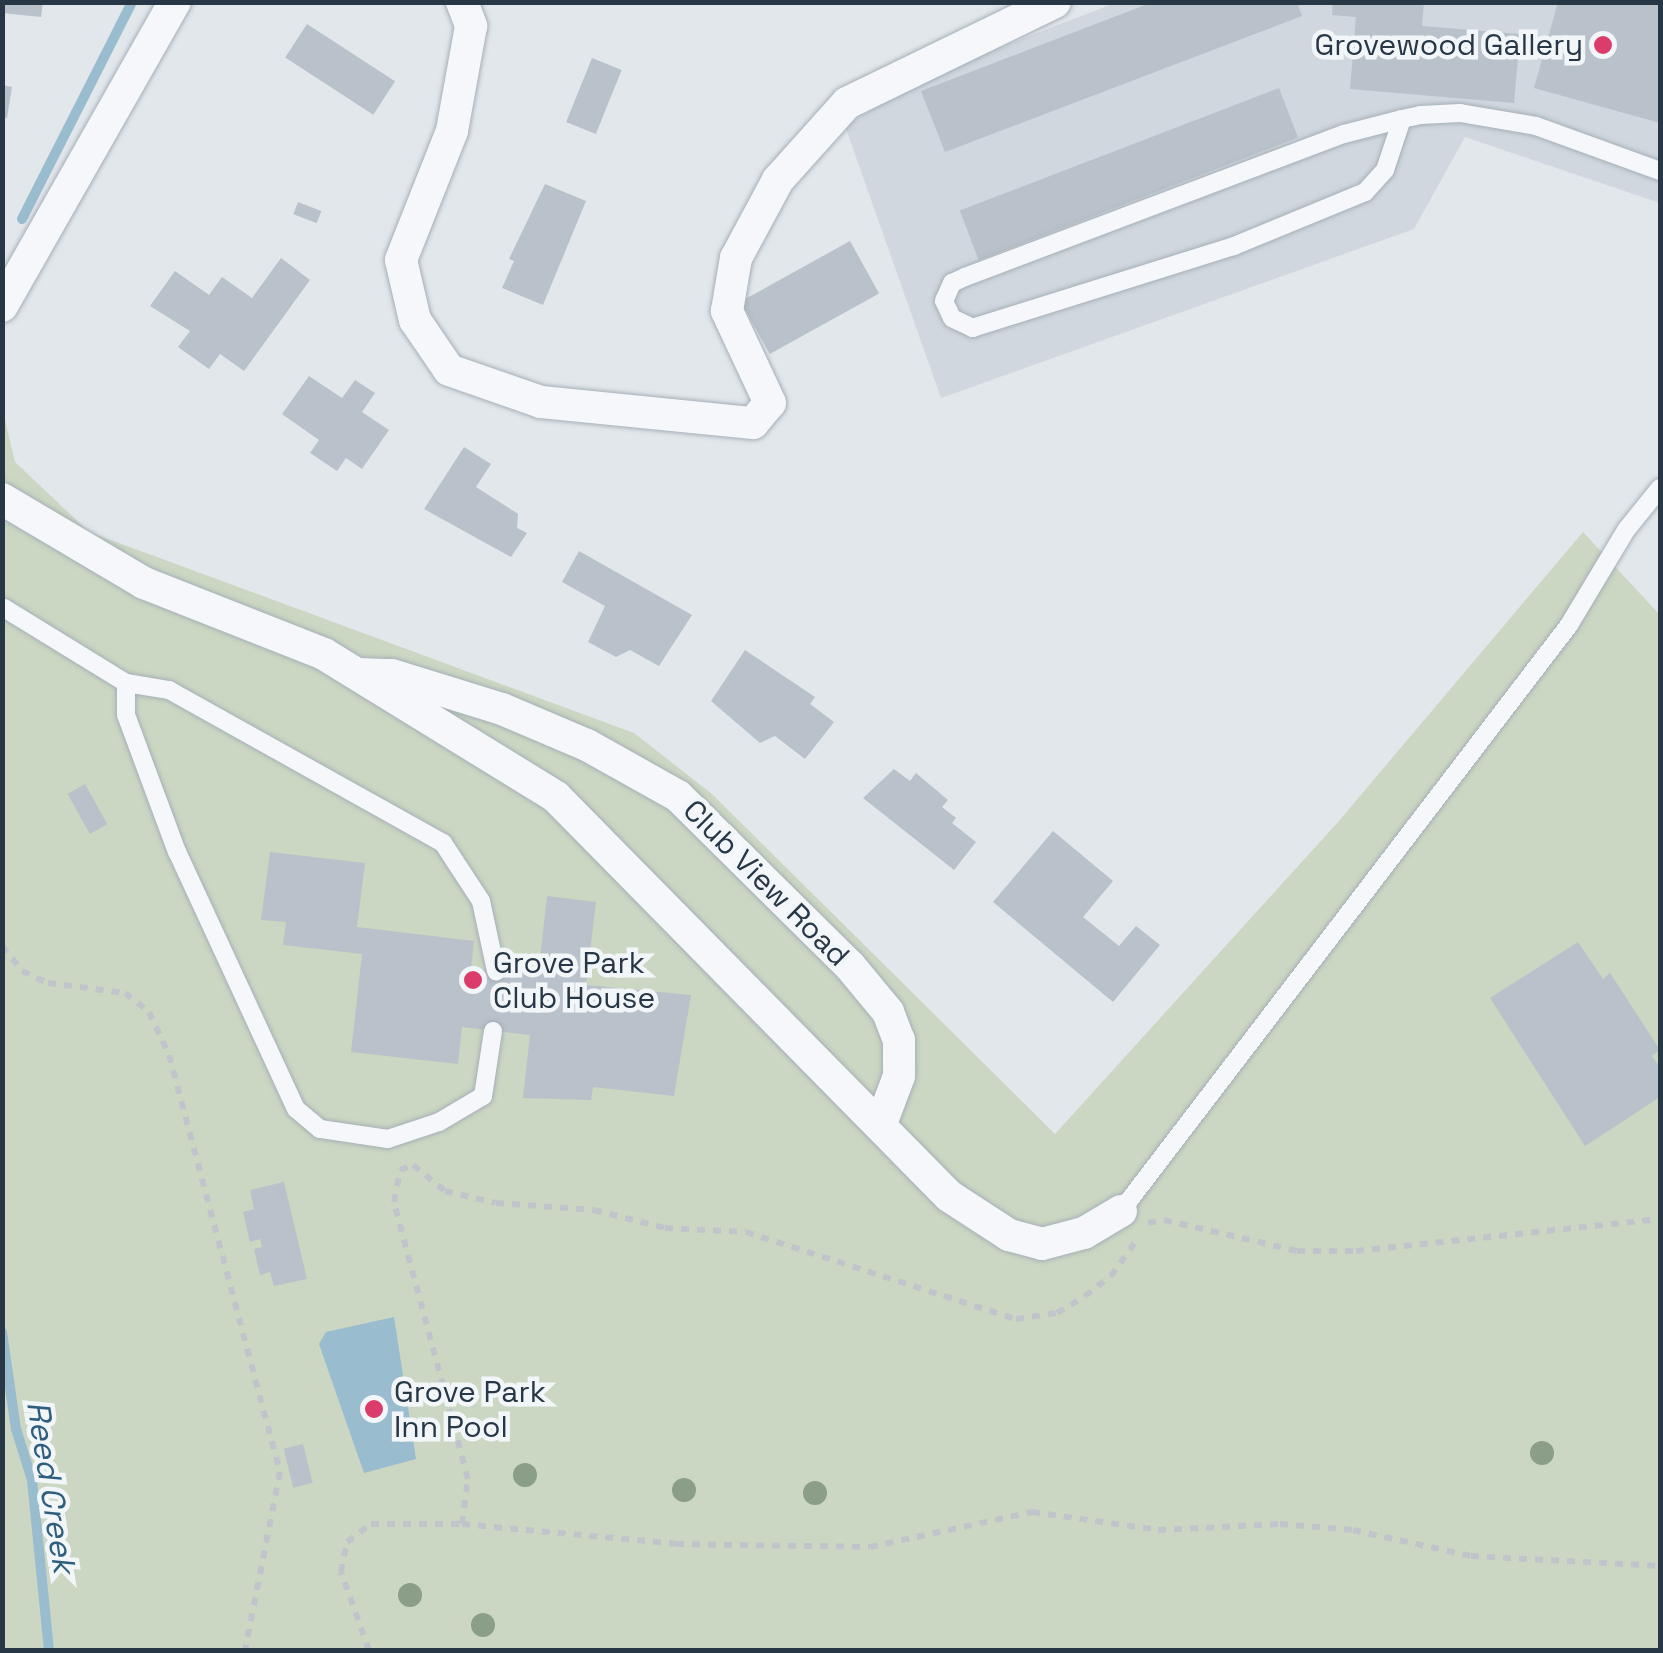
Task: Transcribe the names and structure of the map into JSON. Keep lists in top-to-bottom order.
{
  "streets": {
    "street": ["Club View Road"]
  },
  "water": ["Reed Creek"],
  "places": ["Grovewood Gallery", "Grove Park Club House", "Grove Park Inn Pool"]
}
